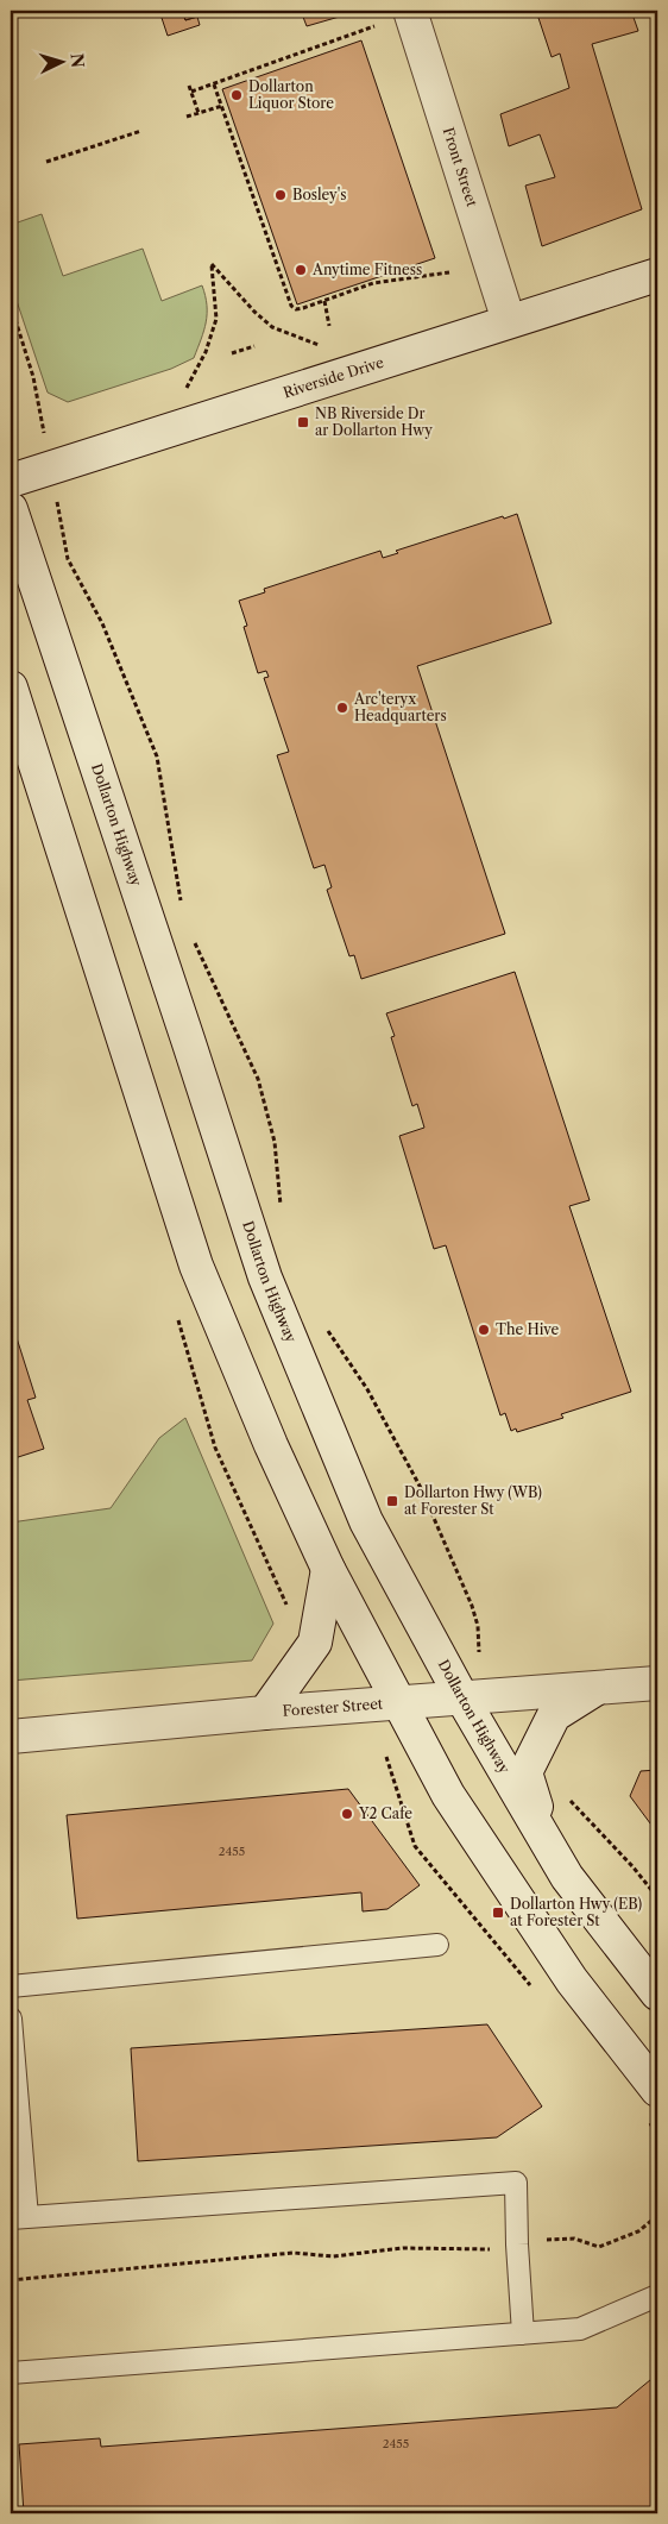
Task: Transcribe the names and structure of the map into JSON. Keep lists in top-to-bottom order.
{
  "streets": {
    "street": [
      "Front Street",
      "Riverside Drive",
      "Dollarton Highway",
      "Forester Street"
    ]
  },
  "crossings": [
    ["Front Street", "Riverside Drive"],
    ["Dollarton Highway", "Forester Street"]
  ],
  "places": {
    "other": [
      "Dollarton Liquor Store",
      "Bosley's",
      "Anytime Fitness",
      "Arc'teryx Headquarters",
      "The Hive",
      "Y2 Cafe"
    ],
    "transit": ["NB Riverside Dr ar Dollarton Hwy", "Dollarton Hwy (WB) at Forester St", "Dollarton Hwy (EB) at Forester St"]
  },
  "house_numbers": ["2455", "2455"],
  "north": "right"
}
